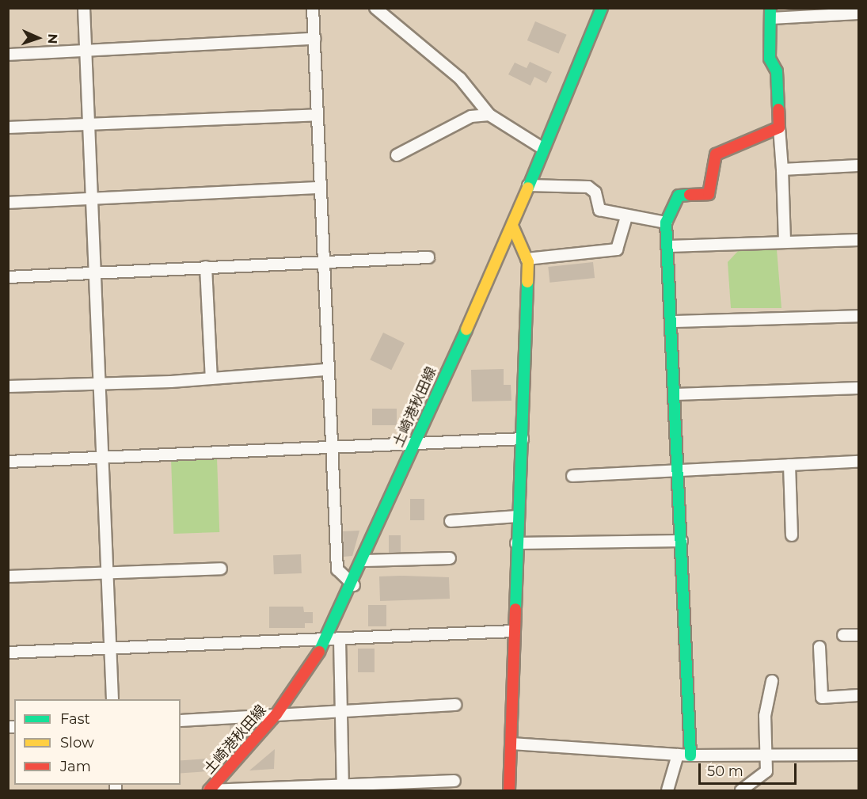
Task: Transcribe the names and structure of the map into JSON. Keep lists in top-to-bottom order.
{
  "streets": {
    "street": ["土崎港秋田線"]
  },
  "legend": ["Fast", "Slow", "Jam"],
  "scale_bar": "50 m",
  "north": "right"
}
